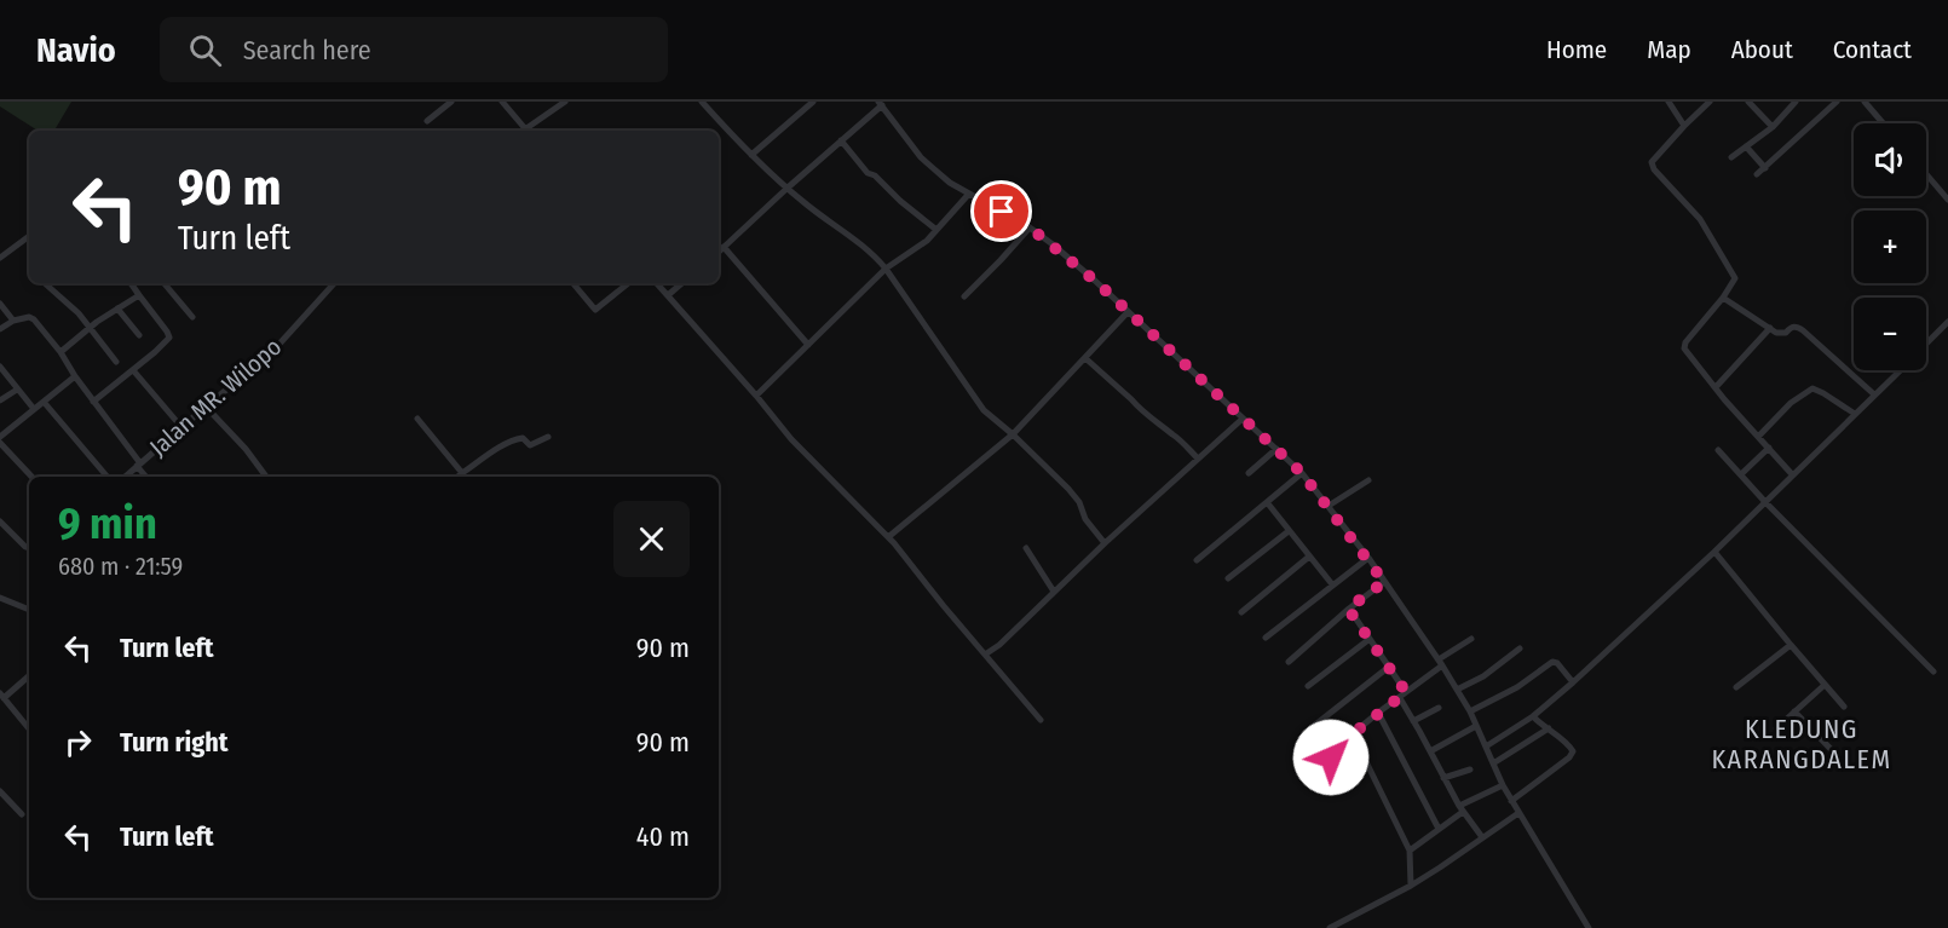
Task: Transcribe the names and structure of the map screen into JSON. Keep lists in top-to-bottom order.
{
  "streets": {
    "street": ["Jalan MR. Wilopo"]
  },
  "districts": ["KLEDUNG KARANGDALEM"],
  "page": {
    "header": "Navio",
    "search": "Search here",
    "nav": [
      "Home",
      "Map",
      "About",
      "Contact"
    ],
    "map_buttons": ["+", "−"],
    "turn": ["90 m", "Turn left"],
    "heading": ["9 min", "680 m · 21:59"],
    "list": [
      {
        "name": "Turn left",
        "value": "90 m"
      },
      {
        "name": "Turn right",
        "value": "90 m"
      },
      {
        "name": "Turn left",
        "value": "40 m"
      }
    ]
  }
}
